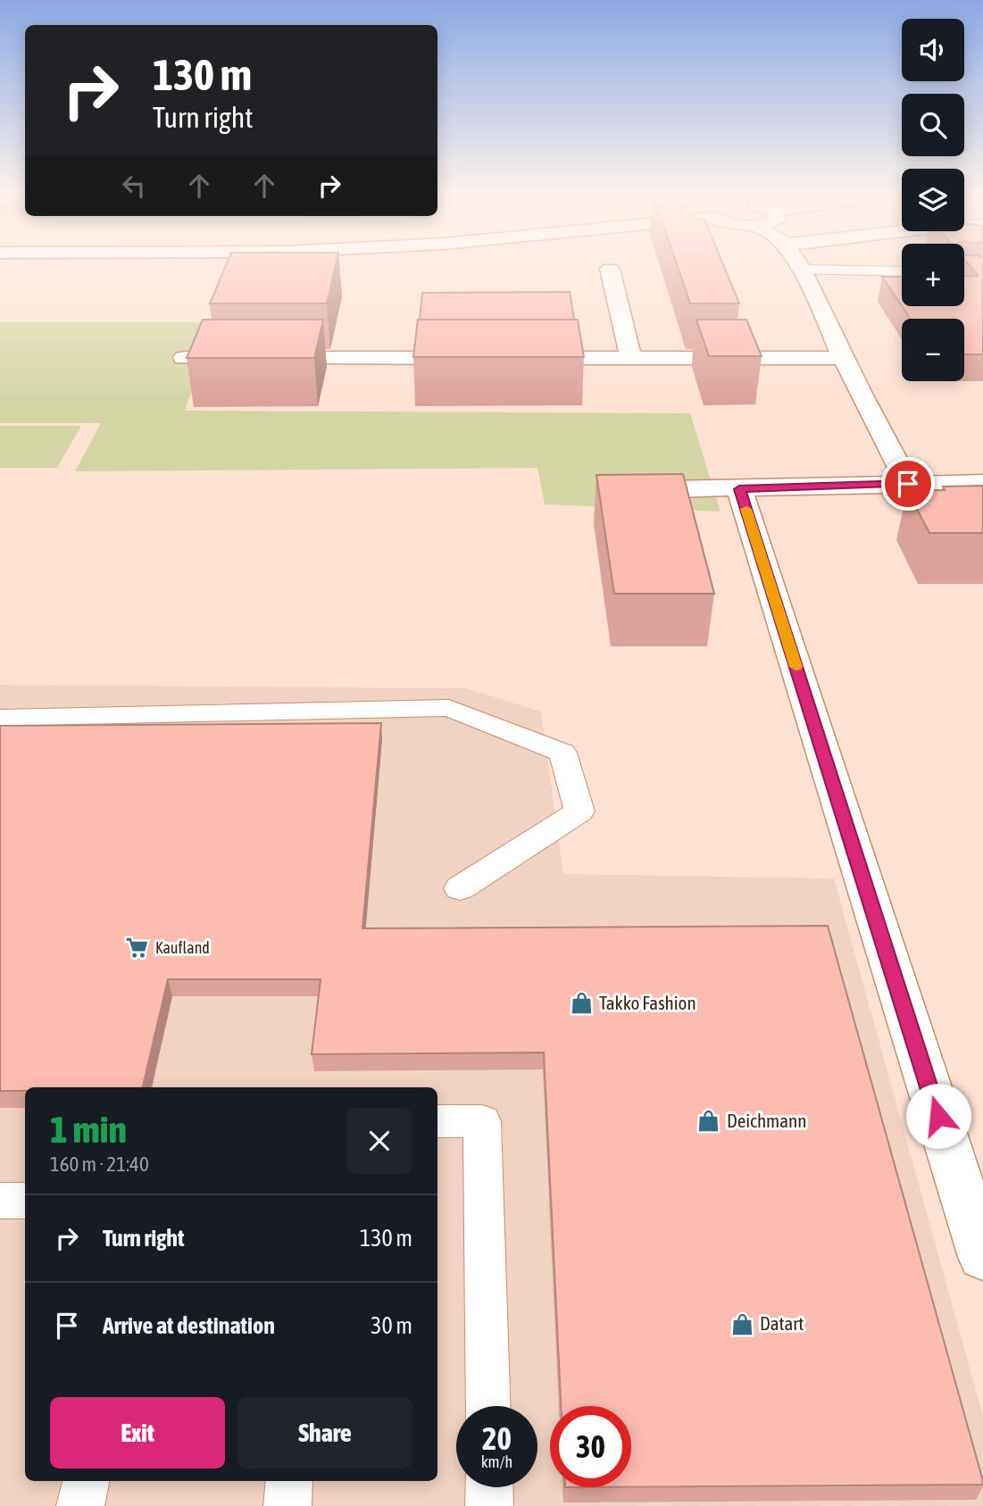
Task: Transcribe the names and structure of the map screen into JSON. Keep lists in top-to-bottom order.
{
  "places": {
    "supermarket": ["Kaufland"],
    "shop": ["Takko Fashion", "Deichmann", "Datart"]
  },
  "page": {
    "map_buttons": ["+", "−"],
    "turn": ["130 m", "Turn right"],
    "heading": ["1 min", "160 m · 21:40"],
    "list": [
      {
        "name": "Turn right",
        "value": "130 m"
      },
      {
        "name": "Arrive at destination",
        "value": "30 m"
      }
    ],
    "buttons": ["Exit", "Share"],
    "speed": "20 km/h",
    "limit": "30"
  }
}
